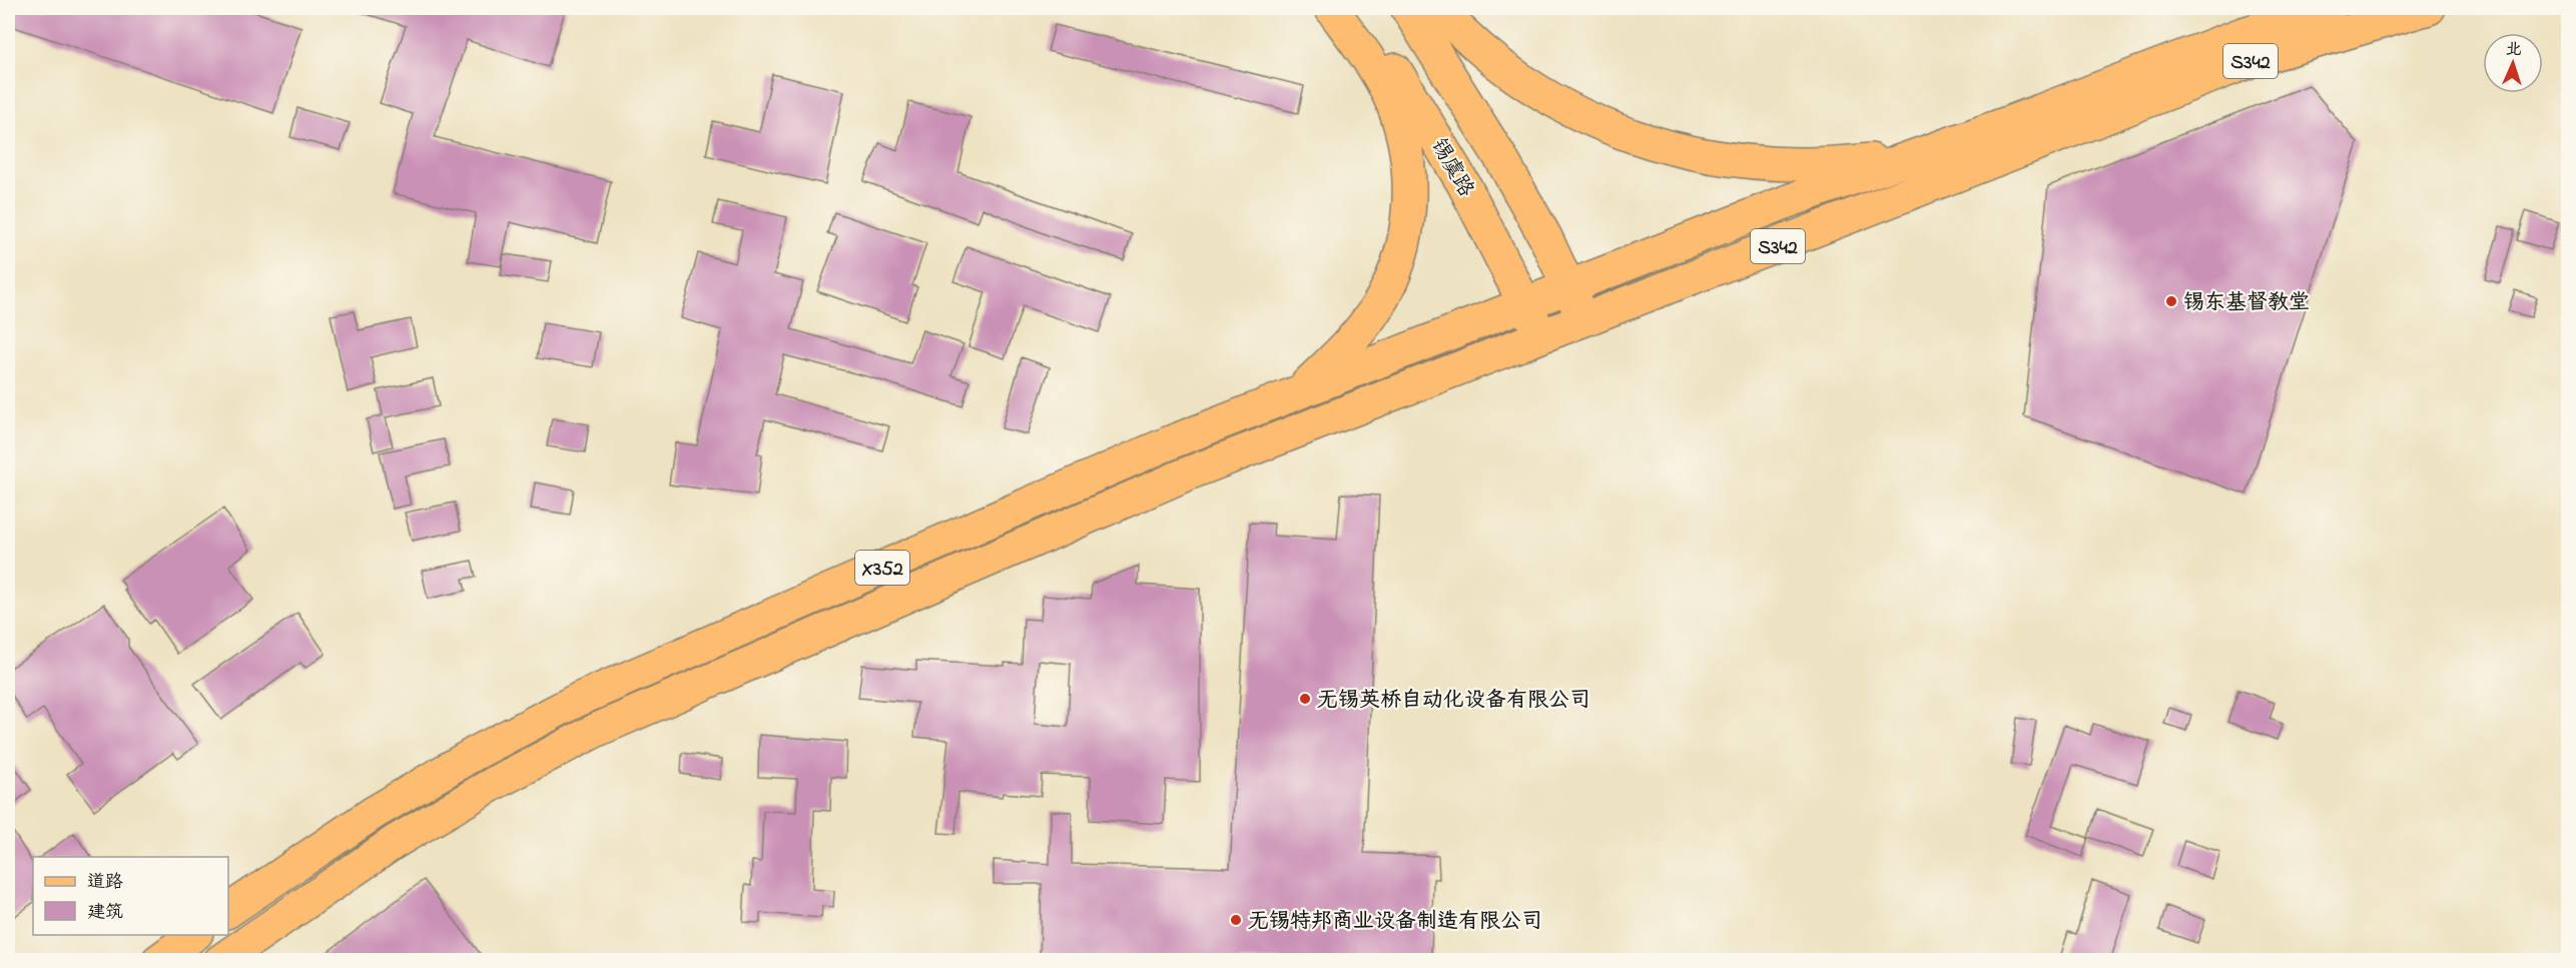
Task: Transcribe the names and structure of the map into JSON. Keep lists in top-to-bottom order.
{
  "streets": {
    "main road": ["S342", "锡虞路", "X352"]
  },
  "crossings": [
    ["S342", "锡虞路"],
    ["S342", "X352"],
    ["锡虞路", "X352"]
  ],
  "places": ["锡东基督教堂", "无锡英桥自动化设备有限公司", "无锡特邦商业设备制造有限公司"],
  "legend": ["道路", "建筑"],
  "north": "top"
}
